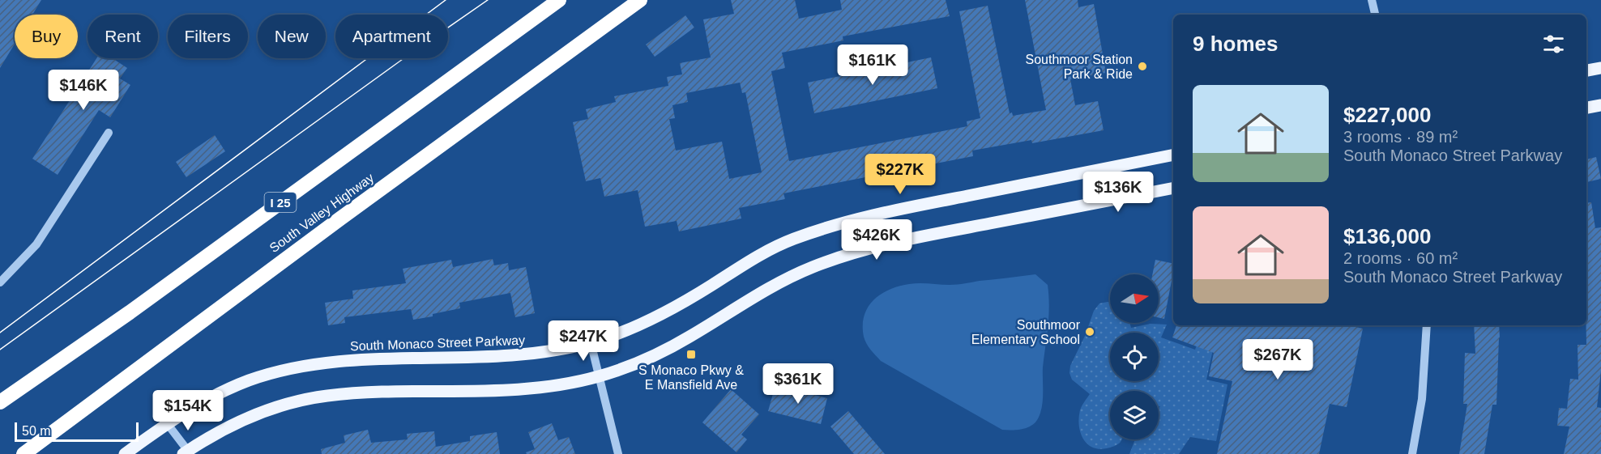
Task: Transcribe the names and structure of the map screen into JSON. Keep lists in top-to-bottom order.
{
  "streets": {
    "highway": ["I 25", "South Valley Highway"],
    "main road": ["South Monaco Street Parkway"]
  },
  "places": {
    "other": ["Southmoor Station Park & Ride", "Southmoor Elementary School"],
    "transit": ["S Monaco Pkwy & E Mansfield Ave"]
  },
  "scale_bar": "50 m",
  "north": "right",
  "page": {
    "chip": [
      "Buy",
      "Rent",
      "Filters",
      "New",
      "Apartment"
    ],
    "heading": "9 homes",
    "price": [
      "$161K",
      "$146K",
      "$227K",
      "$136K",
      "$426K",
      "$247K",
      "$267K",
      "$361K",
      "$154K"
    ],
    "list": [
      {
        "name": "$227,000",
        "note": "3 rooms · 89 m² · South Monaco Street Parkway"
      },
      {
        "name": "$136,000",
        "note": "2 rooms · 60 m² · South Monaco Street Parkway"
      }
    ],
    "scale": "50 m"
  }
}
